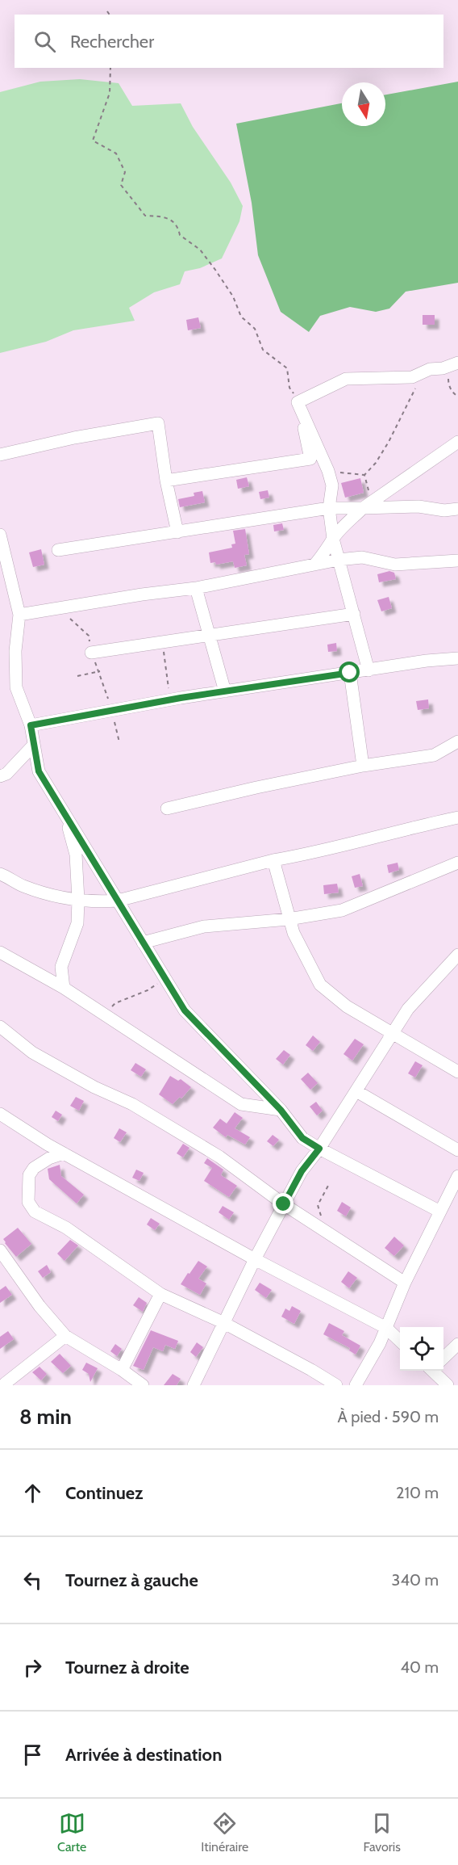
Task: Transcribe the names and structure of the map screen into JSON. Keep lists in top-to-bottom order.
{
  "north": "bottom",
  "page": {
    "search": "Rechercher",
    "heading": ["8 min", "À pied · 590 m"],
    "list": [
      ["Continuez", "210 m"],
      ["Tournez à gauche", "340 m"],
      ["Tournez à droite", "40 m"],
      "Arrivée à destination"
    ],
    "nav": ["Carte", "Itinéraire", "Favoris"]
  }
}
